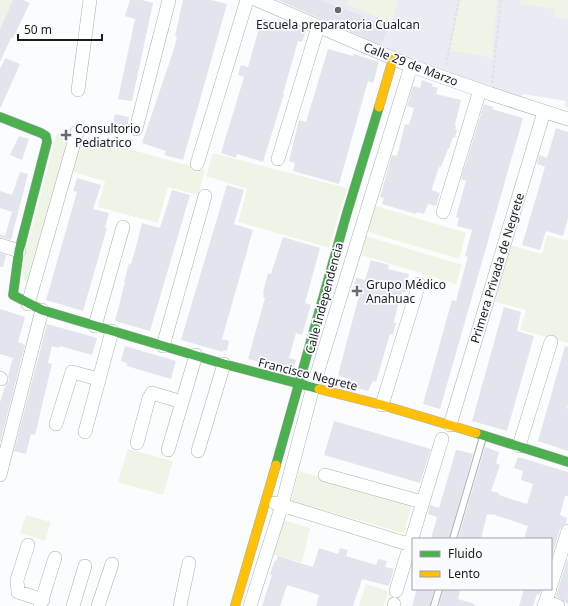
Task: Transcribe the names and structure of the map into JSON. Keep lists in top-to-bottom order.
{
  "streets": {
    "street": [
      "Calle 29 de Marzo",
      "Primera Privada de Negrete",
      "Calle Independencia",
      "Francisco Negrete"
    ]
  },
  "crossings": [
    ["Calle 29 de Marzo", "Primera Privada de Negrete"],
    ["Calle 29 de Marzo", "Calle Independencia"],
    ["Primera Privada de Negrete", "Francisco Negrete"],
    ["Calle Independencia", "Francisco Negrete"]
  ],
  "places": {
    "other": ["Escuela preparatoria Cualcan"],
    "health": ["Consultorio Pediatrico", "Grupo Médico Anahuac"]
  },
  "legend": ["Fluido", "Lento"],
  "scale_bar": "50 m"
}
